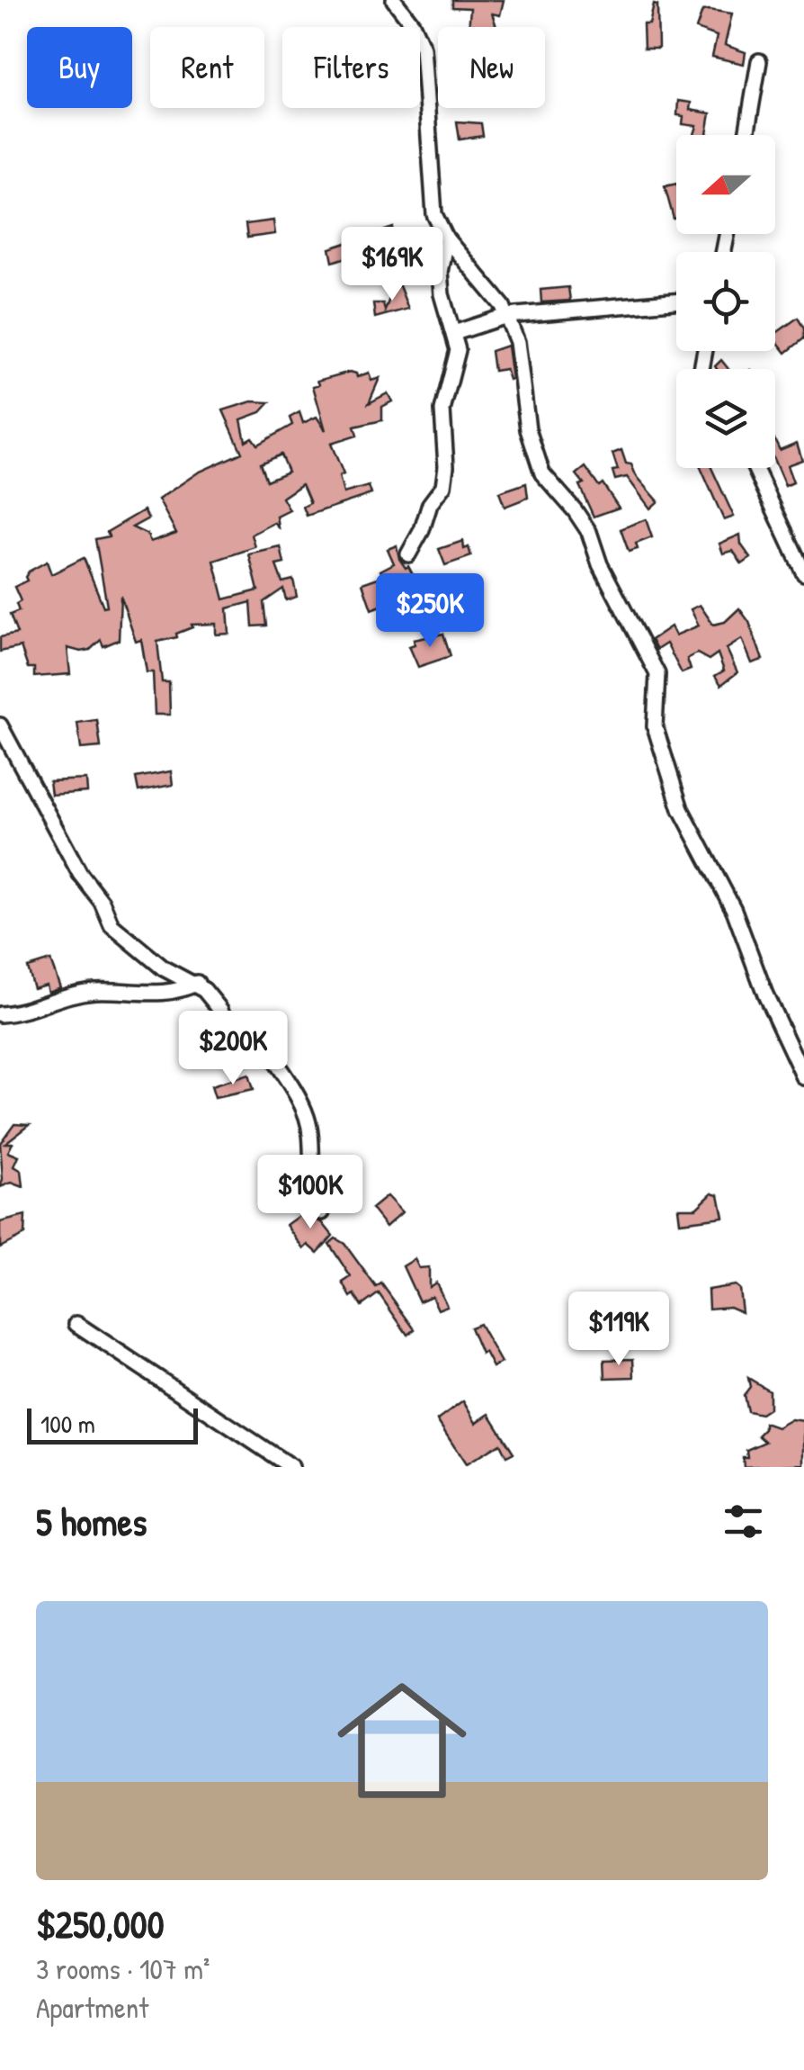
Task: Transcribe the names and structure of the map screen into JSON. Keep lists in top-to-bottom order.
{
  "scale_bar": "100 m",
  "north": "left",
  "page": {
    "chip": [
      "Buy",
      "Rent",
      "Filters",
      "New"
    ],
    "price": [
      "$169K",
      "$250K",
      "$200K",
      "$100K",
      "$119K"
    ],
    "scale": "100 m",
    "heading": "5 homes",
    "list": [
      {
        "name": "$250,000",
        "note": "3 rooms · 107 m² · Apartment"
      }
    ]
  }
}
